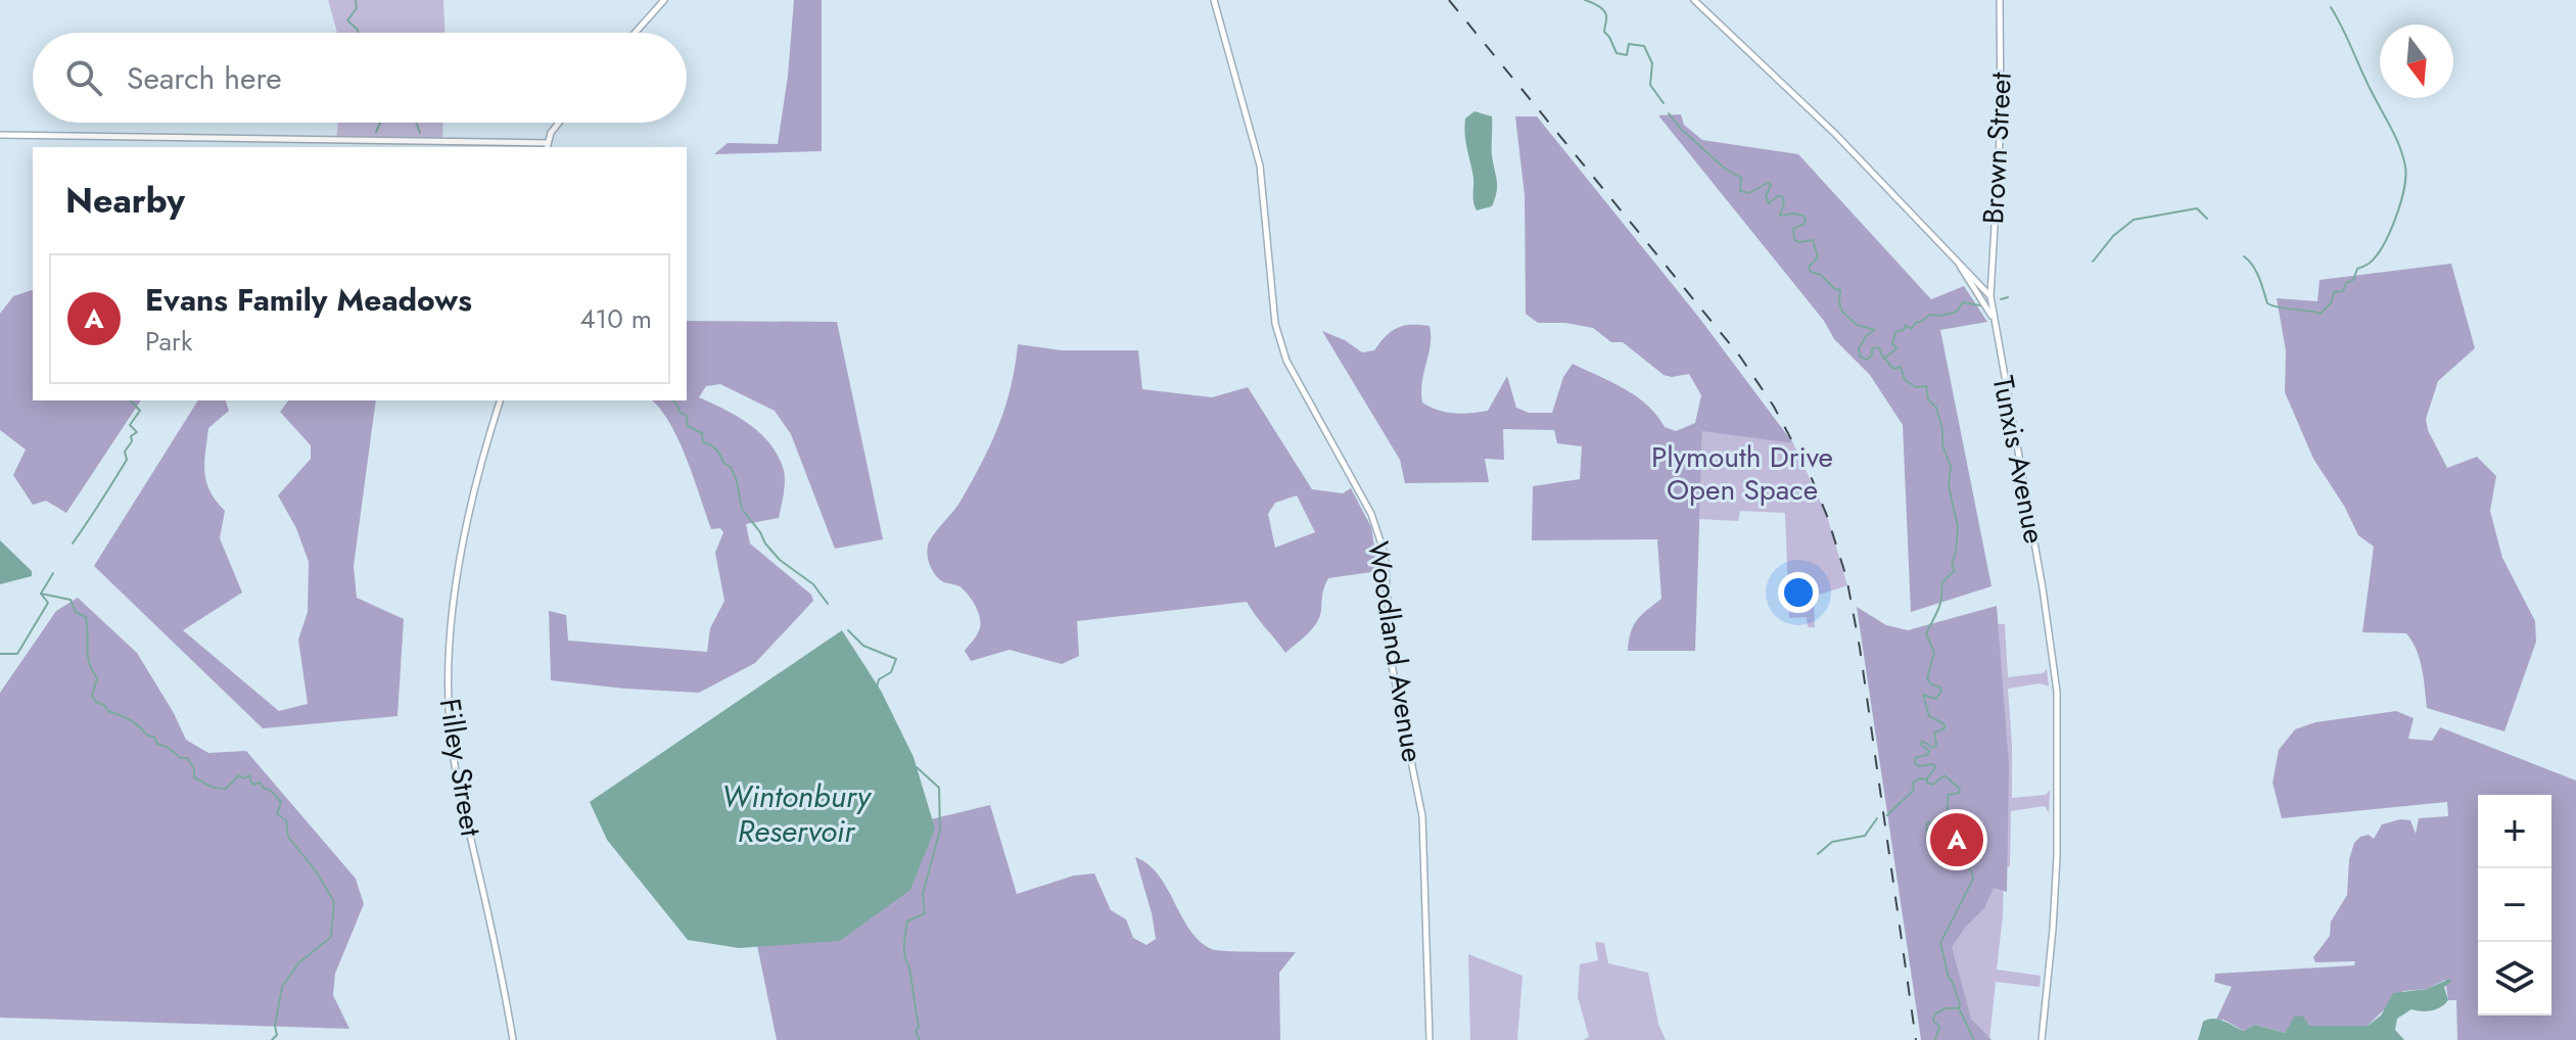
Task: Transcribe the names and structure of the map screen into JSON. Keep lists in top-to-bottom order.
{
  "streets": {
    "street": [
      "Brown Street",
      "Tunxis Avenue",
      "Woodland Avenue",
      "Filley Street"
    ]
  },
  "crossings": [
    ["Brown Street", "Tunxis Avenue"]
  ],
  "water": ["Wintonbury Reservoir"],
  "parks": ["Plymouth Drive Open Space"],
  "north": "bottom",
  "page": {
    "search": "Search here",
    "heading": "Nearby",
    "list": [
      {
        "mark": "A",
        "name": "Evans Family Meadows",
        "note": "Park",
        "value": "410 m"
      }
    ],
    "map_buttons": ["+", "−"],
    "pins": "A"
  }
}
